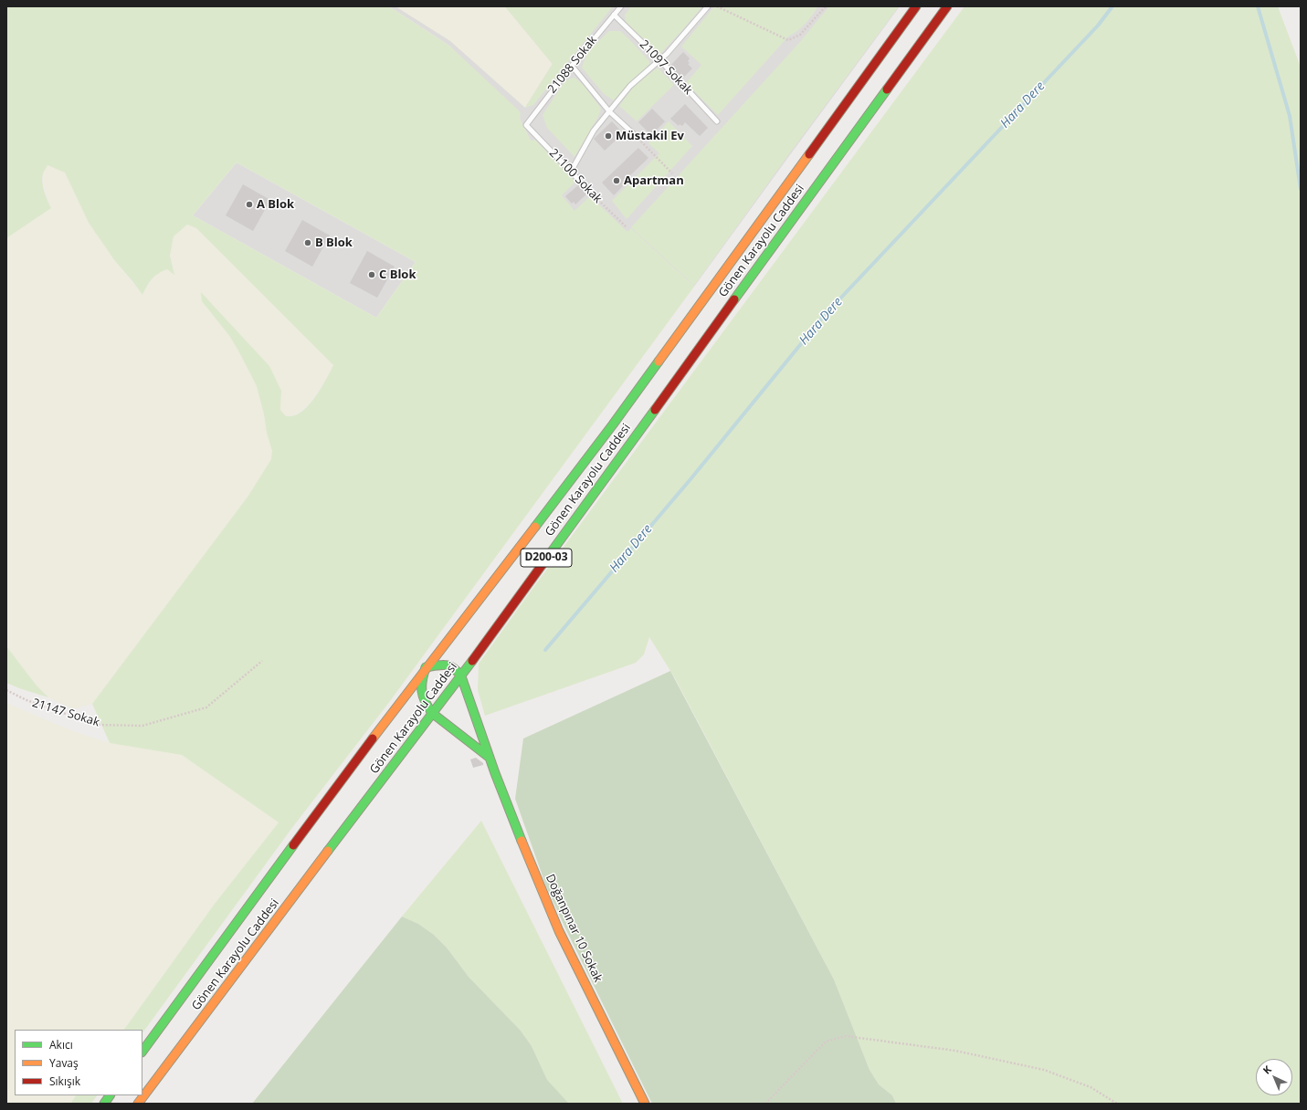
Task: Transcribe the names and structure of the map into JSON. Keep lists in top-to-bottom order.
{
  "streets": {
    "main road": ["Gönen Karayolu Caddesi", "D200-03", "Doğanpınar 10 Sokak"],
    "lane": ["21088 Sokak", "21097 Sokak", "21100 Sokak"],
    "path": ["21147 Sokak"]
  },
  "crossings": [
    ["21088 Sokak", "21097 Sokak"],
    ["21088 Sokak", "21100 Sokak"],
    ["Gönen Karayolu Caddesi", "Doğanpınar 10 Sokak"]
  ],
  "water": ["Hara Dere"],
  "places": [
    "Müstakil Ev",
    "Apartman",
    "A Blok",
    "B Blok",
    "C Blok"
  ],
  "legend": ["Akıcı", "Yavaş", "Sıkışık"],
  "north": "top left"
}
